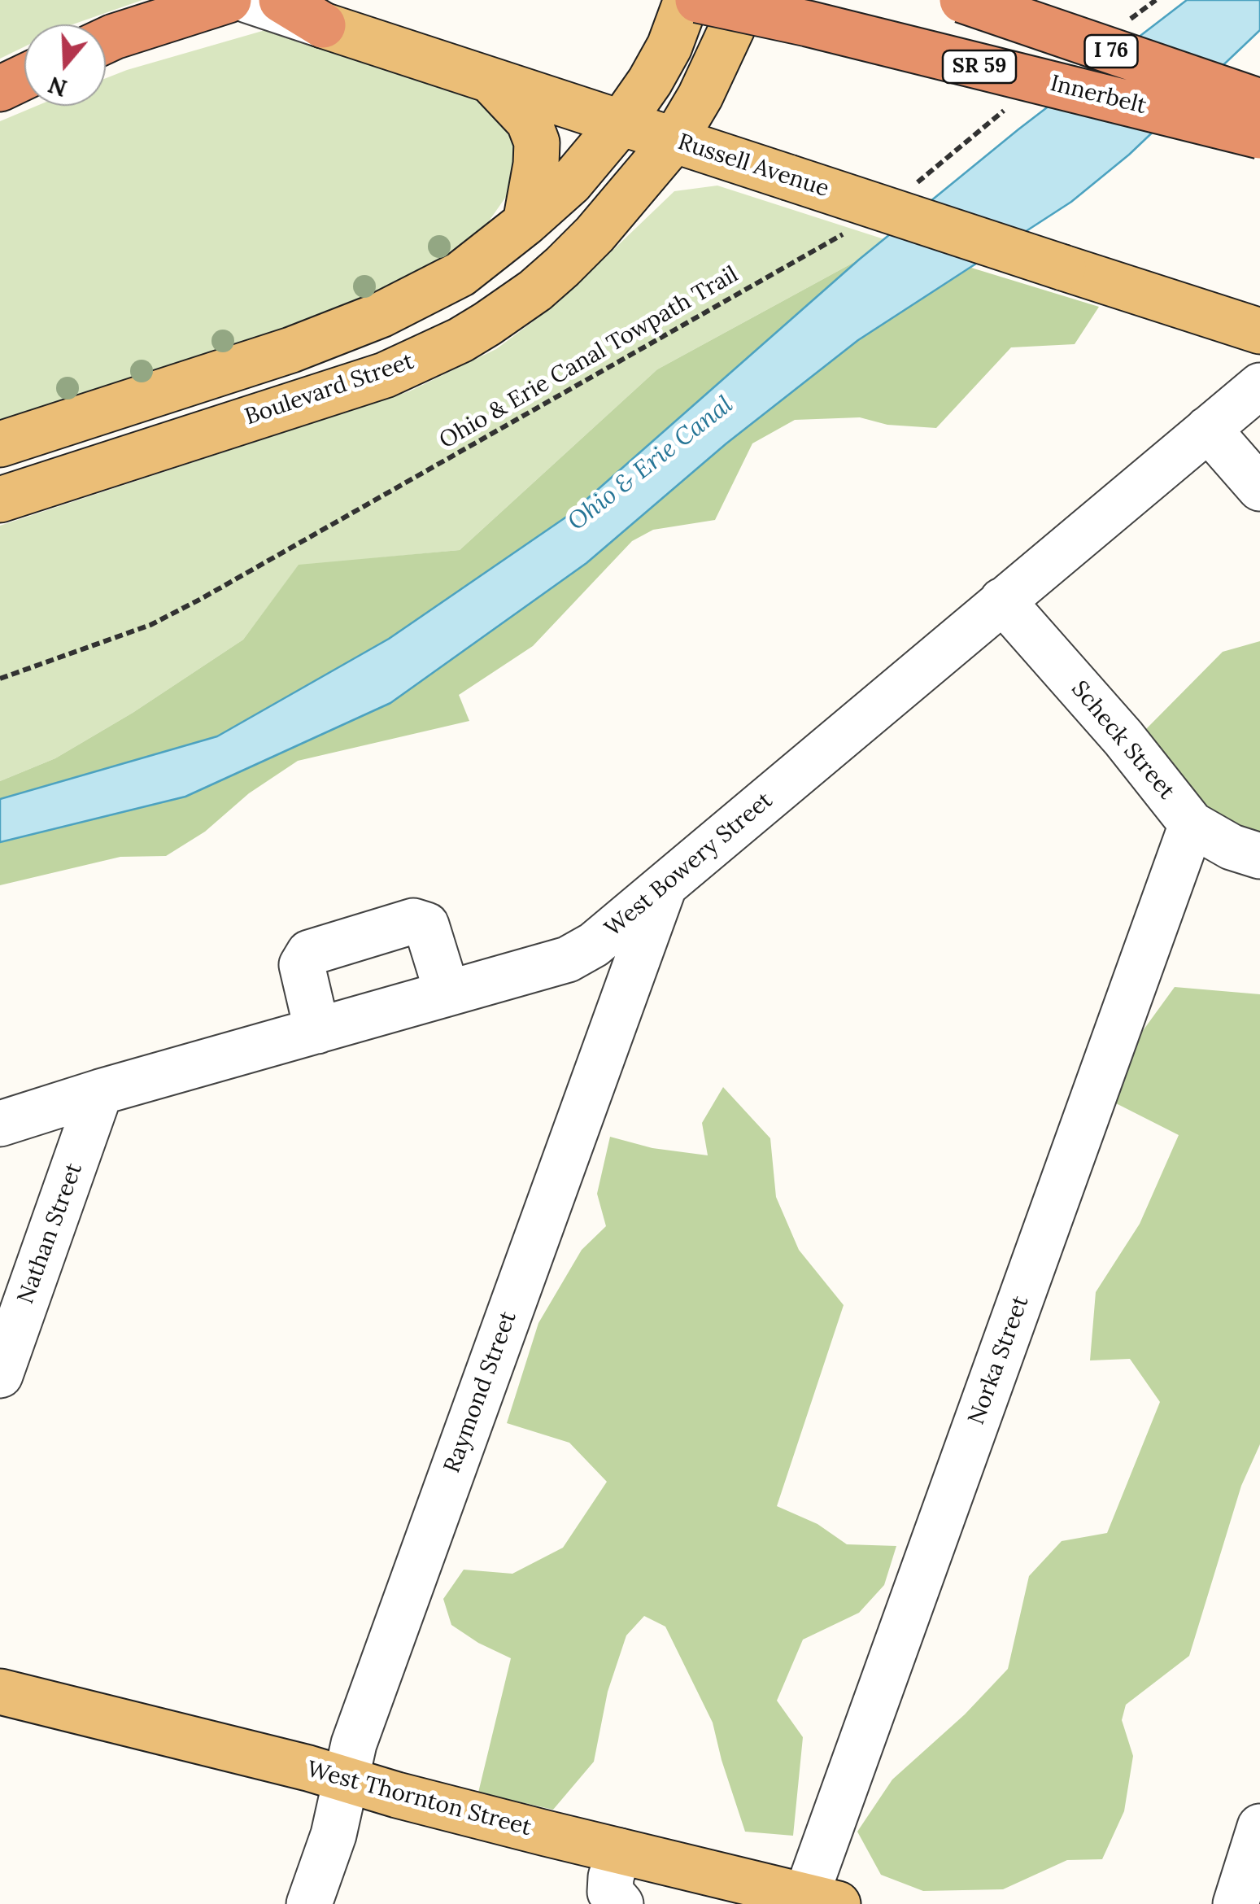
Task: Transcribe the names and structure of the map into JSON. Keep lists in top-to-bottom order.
{
  "streets": {
    "highway": ["I 76", "SR 59", "Innerbelt"],
    "main road": ["Russell Avenue", "Boulevard Street", "West Thornton Street"],
    "street": [
      "Scheck Street",
      "West Bowery Street",
      "Nathan Street",
      "Norka Street",
      "Raymond Street"
    ],
    "path": ["Ohio & Erie Canal Towpath Trail"]
  },
  "crossings": [
    ["Russell Avenue", "Boulevard Street"],
    ["Scheck Street", "West Bowery Street"],
    ["Scheck Street", "Norka Street"],
    ["West Bowery Street", "Nathan Street"],
    ["West Bowery Street", "Raymond Street"],
    ["Norka Street", "West Thornton Street"],
    ["Raymond Street", "West Thornton Street"]
  ],
  "water": ["Ohio & Erie Canal"],
  "north": "bottom"
}
